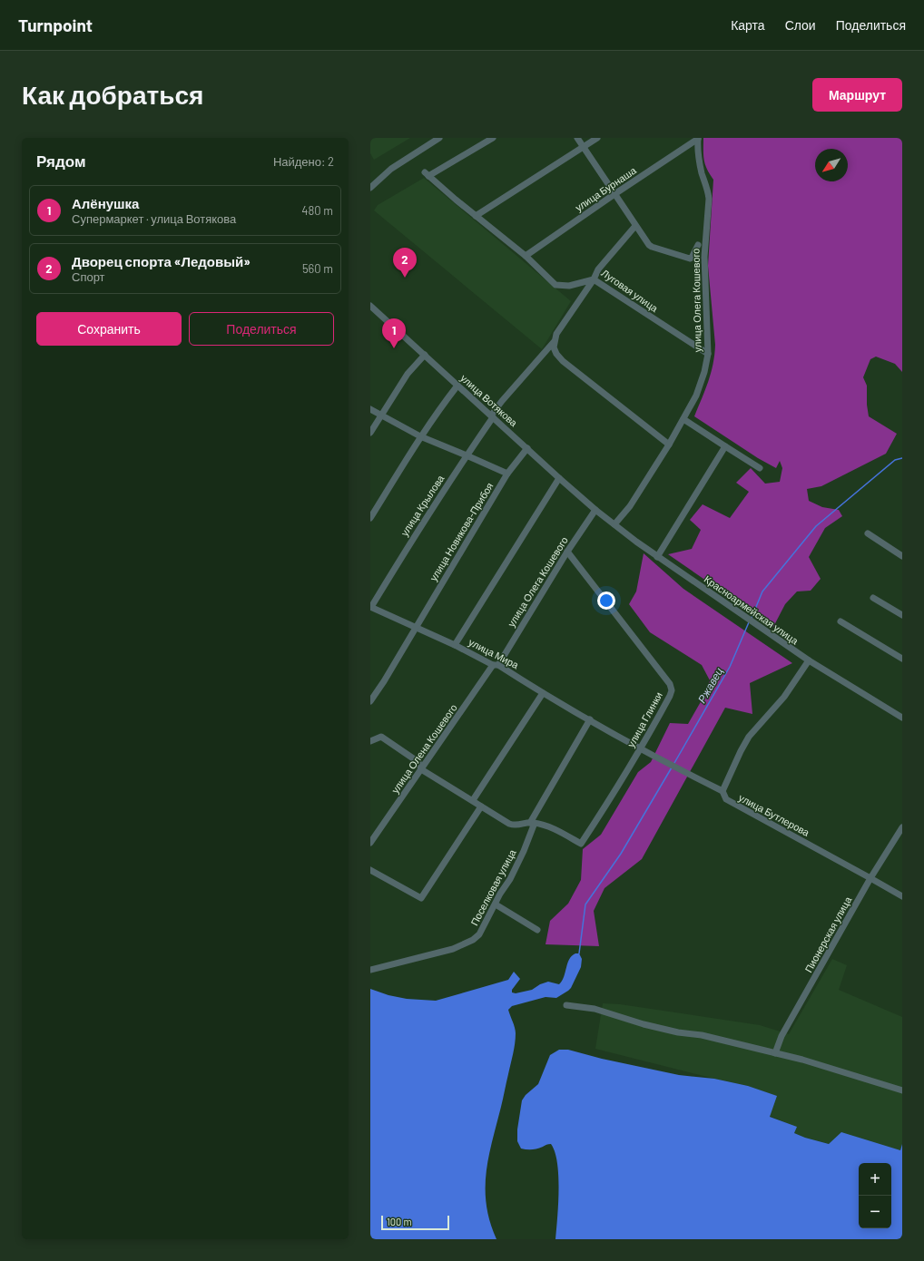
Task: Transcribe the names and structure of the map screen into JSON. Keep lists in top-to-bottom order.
{
  "streets": {
    "street": [
      "улица Бурнаша",
      "Луговая улица",
      "улица Олега Кошевого",
      "улица Вотякова",
      "улица Крылова",
      "улица Новикова-Прибоя",
      "Красноармейская улица",
      "улица Мира",
      "улица Глинки",
      "улица Олена Кошевого",
      "улица Бутлерова",
      "Поселковая улица",
      "Пионерская улица"
    ]
  },
  "crossings": [
    ["улица Бурнаша", "улица Олега Кошевого"],
    ["Луговая улица", "улица Олега Кошевого"],
    ["Луговая улица", "улица Крылова"],
    ["улица Олега Кошевого", "улица Вотякова"],
    ["улица Олега Кошевого", "Красноармейская улица"],
    ["улица Олега Кошевого", "улица Мира"],
    ["улица Олега Кошевого", "улица Глинки"],
    ["улица Олега Кошевого", "улица Олена Кошевого"],
    ["улица Вотякова", "улица Крылова"],
    ["улица Вотякова", "улица Новикова-Прибоя"],
    ["улица Вотякова", "Красноармейская улица"],
    ["улица Крылова", "улица Мира"],
    ["улица Новикова-Прибоя", "улица Мира"],
    ["улица Мира", "улица Глинки"],
    ["улица Мира", "улица Олена Кошевого"],
    ["улица Мира", "улица Бутлерова"],
    ["улица Мира", "Поселковая улица"],
    ["улица Глинки", "улица Бутлерова"],
    ["улица Глинки", "Поселковая улица"],
    ["улица Бутлерова", "Пионерская улица"]
  ],
  "water": ["Ржавец"],
  "scale_bar": "100 m",
  "north": "bottom left",
  "page": {
    "header": "Turnpoint",
    "nav": ["Карта", "Слои", "Поделиться"],
    "buttons": [
      "Маршрут",
      ["Сохранить", "Поделиться"]
    ],
    "title": "Как добраться",
    "heading": ["Рядом", "Найдено: 2"],
    "list": [
      {
        "mark": "1",
        "name": "Алёнушка",
        "note": "Супермаркет · улица Вотякова",
        "value": "480 m"
      },
      {
        "mark": "2",
        "name": "Дворец спорта «Ледовый»",
        "note": "Спорт",
        "value": "560 m"
      }
    ],
    "pins": ["2", "1"],
    "map_buttons": ["+", "−"],
    "scale": "100 m"
  }
}
